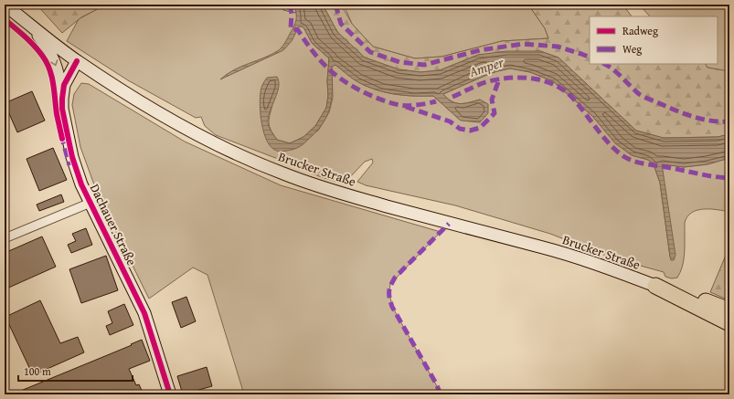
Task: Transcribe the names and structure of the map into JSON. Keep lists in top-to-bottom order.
{
  "streets": {
    "main road": ["Brucker Straße", "Dachauer Straße"]
  },
  "crossings": [
    ["Brucker Straße", "Dachauer Straße"]
  ],
  "water": ["Amper"],
  "legend": ["Radweg", "Weg"],
  "scale_bar": "100 m"
}
